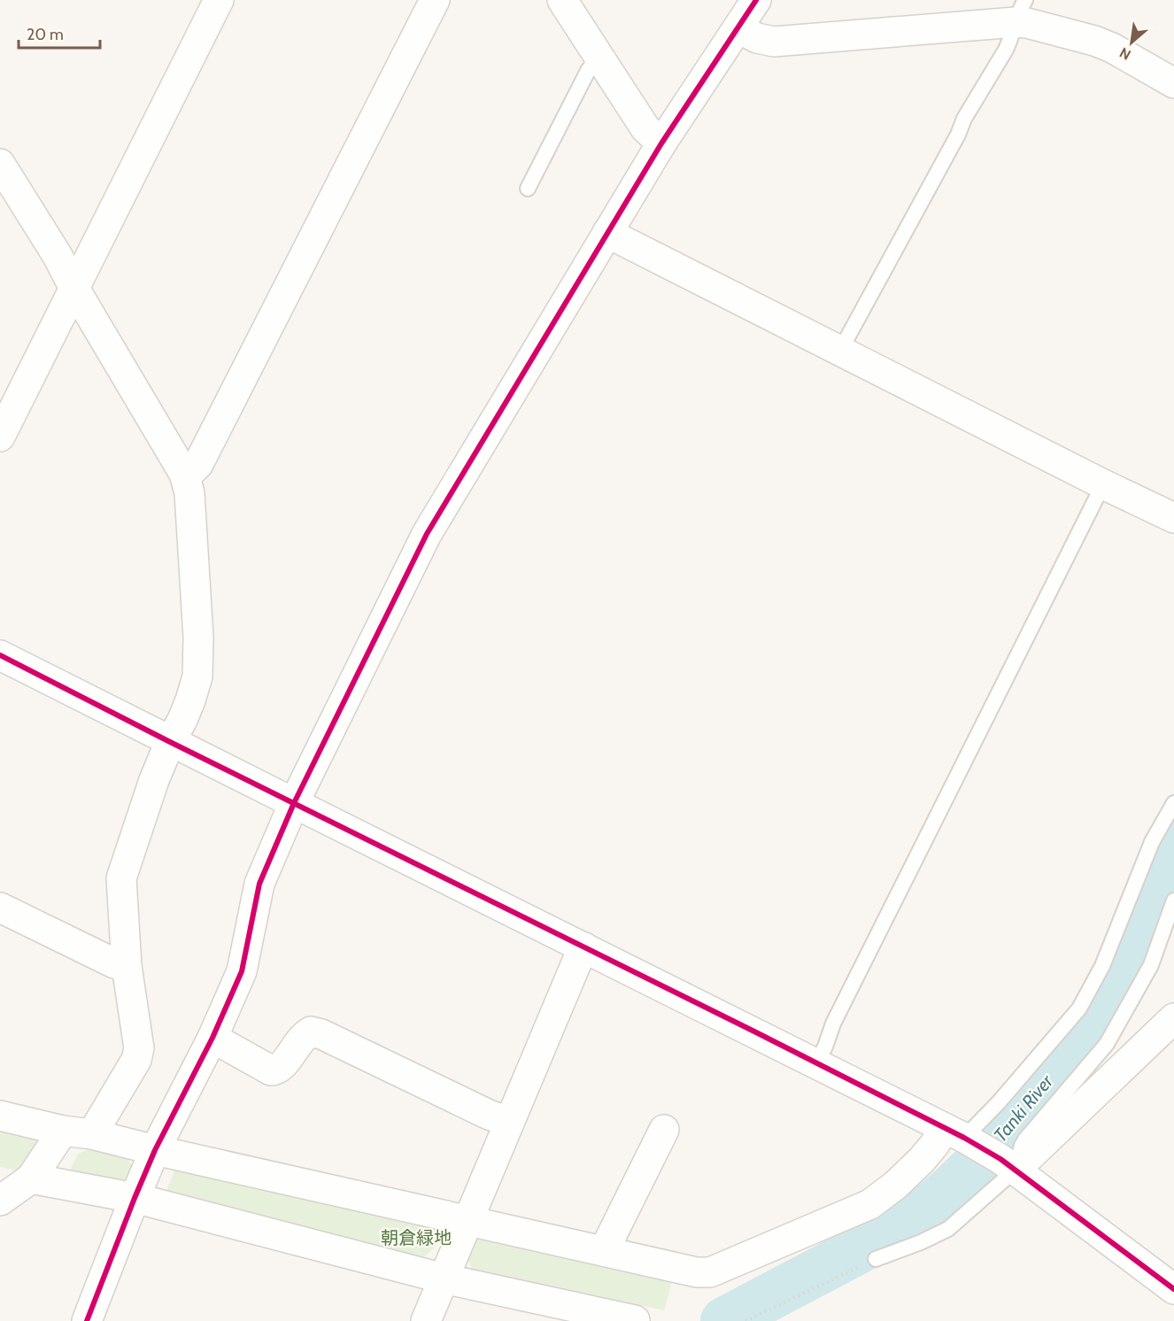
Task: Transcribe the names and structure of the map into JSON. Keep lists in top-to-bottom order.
{
  "water": ["Tanki River"],
  "parks": ["朝倉緑地"],
  "scale_bar": "20 m",
  "north": "bottom left"
}
